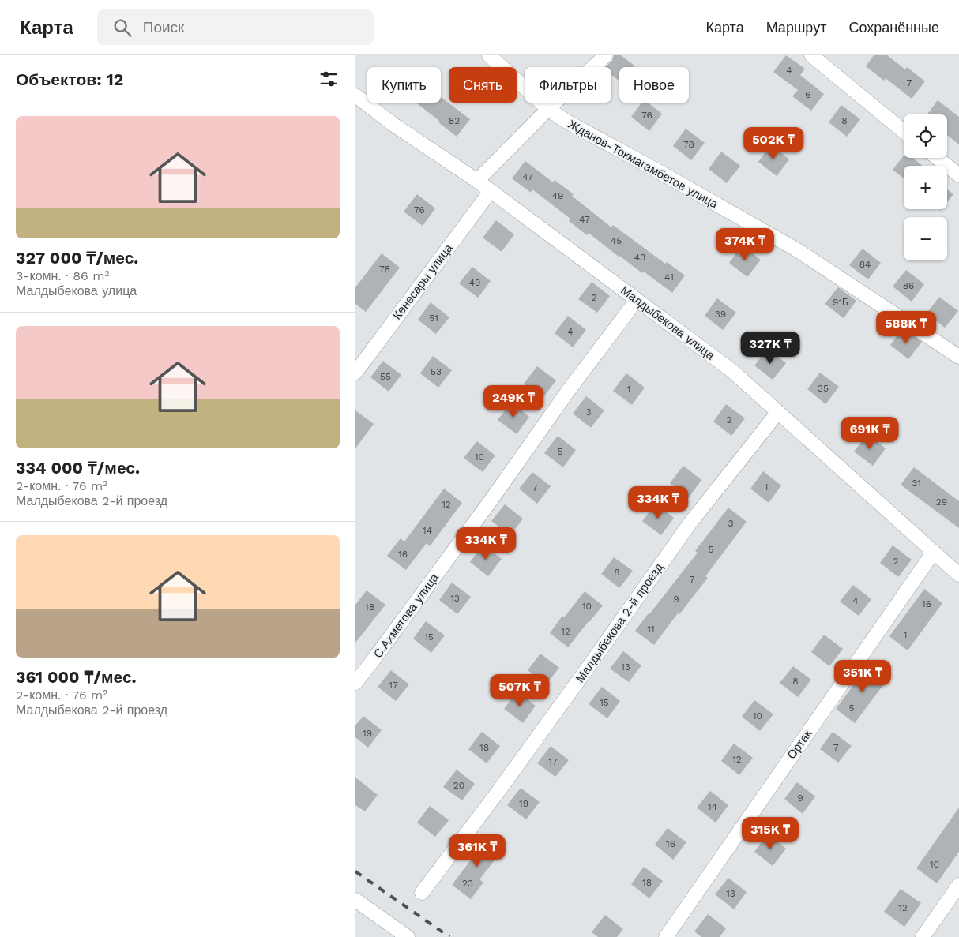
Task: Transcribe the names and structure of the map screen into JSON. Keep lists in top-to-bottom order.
{
  "streets": {
    "street": [
      "Жданов-Токмагамбетов улица",
      "Кенесары улица",
      "Малдыбекова улица",
      "С.Ахметова улица",
      "Малдыбекова 2-й проезд",
      "Ортак"
    ]
  },
  "crossings": [
    ["Кенесары улица", "Малдыбекова улица"],
    ["Малдыбекова улица", "С.Ахметова улица"],
    ["Малдыбекова улица", "Малдыбекова 2-й проезд"],
    ["Малдыбекова улица", "Ортак"]
  ],
  "house_numbers": [
    "4",
    "7",
    "6",
    "76",
    "82",
    "8",
    "78",
    "47",
    "49",
    "76",
    "47",
    "45",
    "43",
    "84",
    "78",
    "41",
    "49",
    "86",
    "2",
    "91Б",
    "39",
    "51",
    "4",
    "53",
    "55",
    "35",
    "1",
    "3",
    "2",
    "5",
    "10",
    "31",
    "1",
    "7",
    "29",
    "12",
    "3",
    "14",
    "5",
    "16",
    "2",
    "8",
    "7",
    "13",
    "9",
    "4",
    "16",
    "10",
    "18",
    "11",
    "12",
    "1",
    "15",
    "13",
    "8",
    "17",
    "15",
    "5",
    "10",
    "19",
    "18",
    "7",
    "12",
    "17",
    "20",
    "9",
    "19",
    "14",
    "16",
    "10",
    "18",
    "23",
    "13",
    "12"
  ],
  "page": {
    "header": "Карта",
    "search": "Поиск",
    "nav": ["Карта", "Маршрут", "Сохранённые"],
    "heading": "Объектов: 12",
    "chip": [
      "Купить",
      "Снять",
      "Фильтры",
      "Новое"
    ],
    "list": [
      {
        "name": "327 000 ₸/мес.",
        "note": "3-комн. · 86 m² · Малдыбекова улица"
      },
      {
        "name": "334 000 ₸/мес.",
        "note": "2-комн. · 76 m² · Малдыбекова 2-й проезд"
      },
      {
        "name": "361 000 ₸/мес.",
        "note": "2-комн. · 76 m² · Малдыбекова 2-й проезд"
      }
    ],
    "map_buttons": ["+", "−"],
    "price": [
      "502K ₸",
      "374K ₸",
      "588K ₸",
      "327K ₸",
      "249K ₸",
      "691K ₸",
      "334K ₸",
      "334K ₸",
      "351K ₸",
      "507K ₸",
      "315K ₸",
      "361K ₸"
    ]
  }
}
